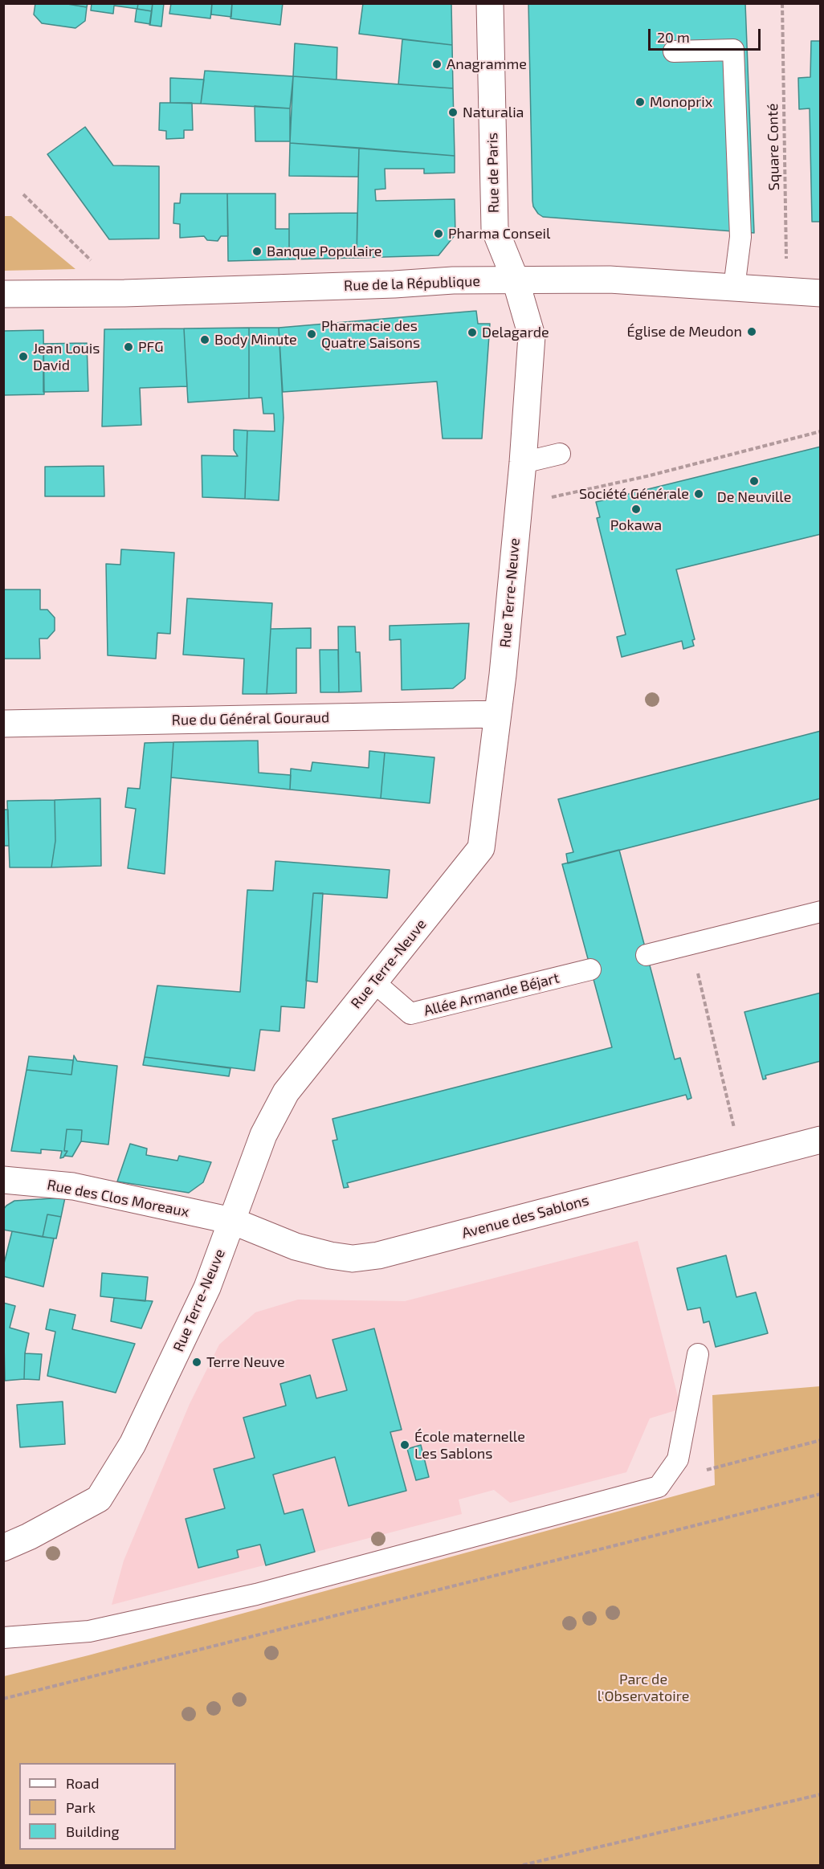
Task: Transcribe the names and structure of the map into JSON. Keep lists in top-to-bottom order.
{
  "streets": {
    "street": [
      "Rue de Paris",
      "Rue de la République",
      "Rue Terre-Neuve",
      "Rue du Général Gouraud",
      "Rue des Clos Moreaux",
      "Avenue des Sablons"
    ],
    "lane": ["Allée Armande Béjart"],
    "path": ["Square Conté"]
  },
  "crossings": [
    ["Square Conté", "Rue de la République"],
    ["Rue de Paris", "Rue de la République"],
    ["Rue de Paris", "Rue Terre-Neuve"],
    ["Rue de la République", "Rue Terre-Neuve"],
    ["Rue Terre-Neuve", "Rue du Général Gouraud"],
    ["Rue Terre-Neuve", "Allée Armande Béjart"],
    ["Rue Terre-Neuve", "Rue des Clos Moreaux"],
    ["Rue Terre-Neuve", "Avenue des Sablons"],
    ["Rue des Clos Moreaux", "Avenue des Sablons"]
  ],
  "parks": ["Parc de l'Observatoire"],
  "places": [
    "Anagramme",
    "Monoprix",
    "Naturalia",
    "Pharma Conseil",
    "Banque Populaire",
    "Église de Meudon",
    "Delagarde",
    "Pharmacie des Quatre Saisons",
    "Body Minute",
    "PFG",
    "Jean Louis David",
    "De Neuville",
    "Société Générale",
    "Pokawa",
    "Terre Neuve",
    "École maternelle Les Sablons"
  ],
  "legend": ["Road", "Park", "Building"],
  "scale_bar": "20 m"
}
